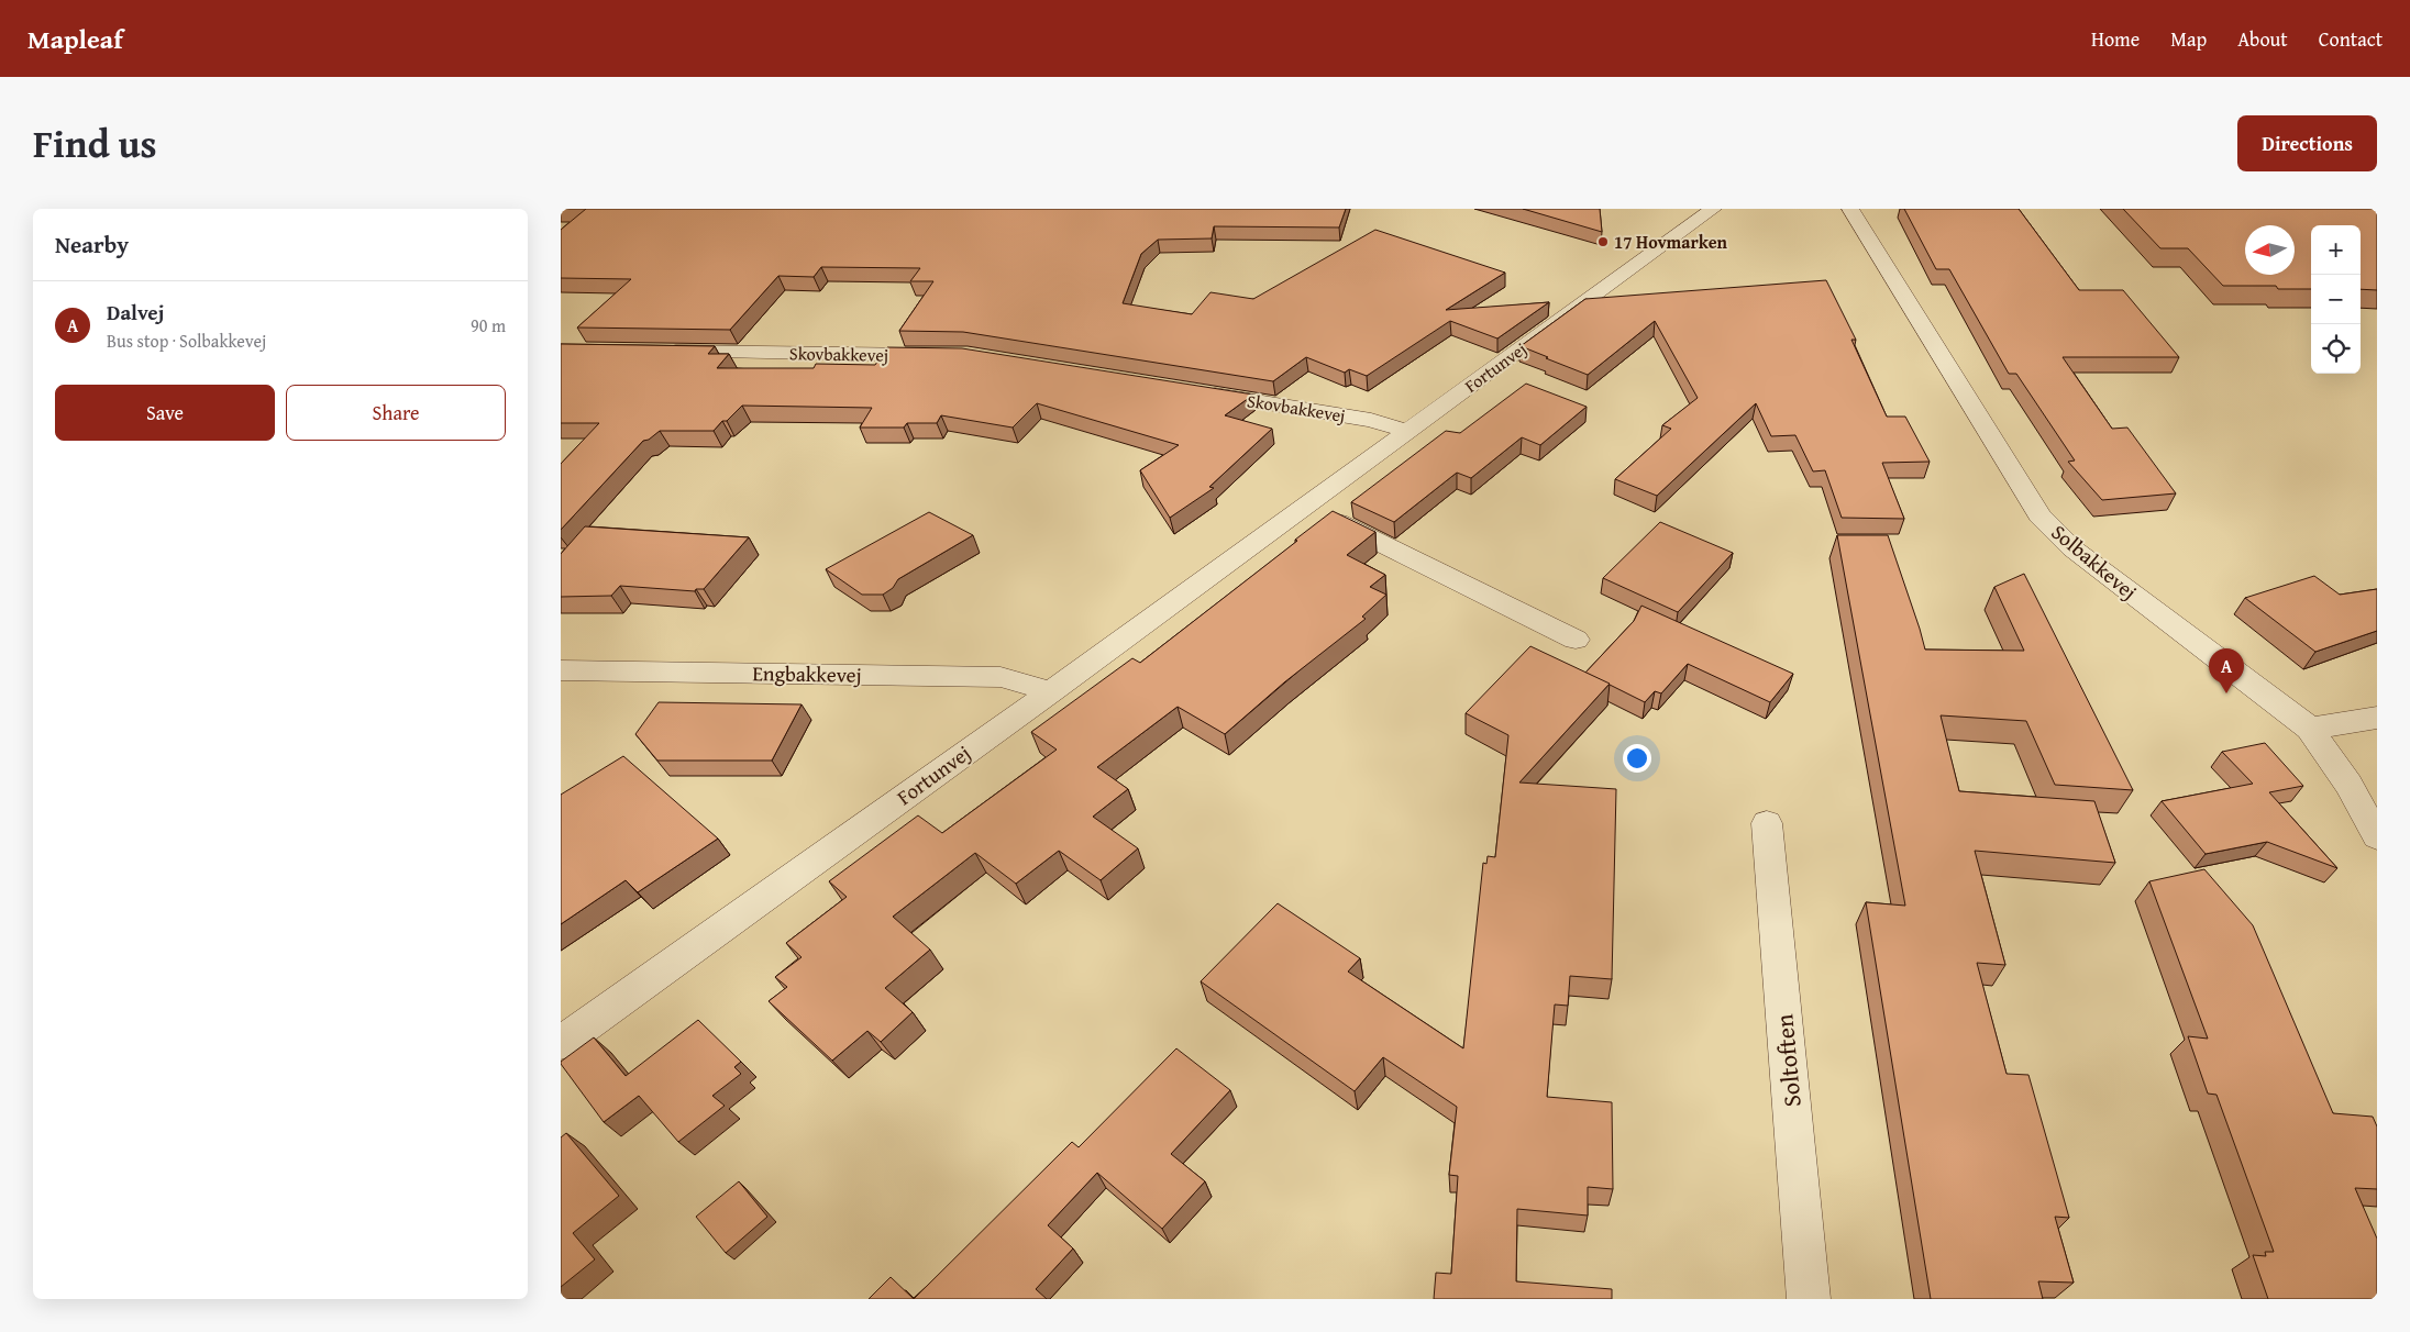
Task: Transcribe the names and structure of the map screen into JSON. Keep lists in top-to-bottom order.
{
  "streets": {
    "street": [
      "Skovbakkevej",
      "Fortunvej",
      "Solbakkevej",
      "Engbakkevej",
      "Soltoften"
    ]
  },
  "crossings": [
    ["Skovbakkevej", "Fortunvej"],
    ["Fortunvej", "Engbakkevej"]
  ],
  "places": ["17 Hovmarken"],
  "north": "left",
  "page": {
    "header": "Mapleaf",
    "nav": [
      "Home",
      "Map",
      "About",
      "Contact"
    ],
    "title": "Find us",
    "buttons": [
      "Directions",
      ["Save", "Share"]
    ],
    "heading": "Nearby",
    "map_buttons": ["+", "−"],
    "list": [
      {
        "mark": "A",
        "name": "Dalvej",
        "note": "Bus stop · Solbakkevej",
        "value": "90 m"
      }
    ],
    "pins": "A"
  }
}
